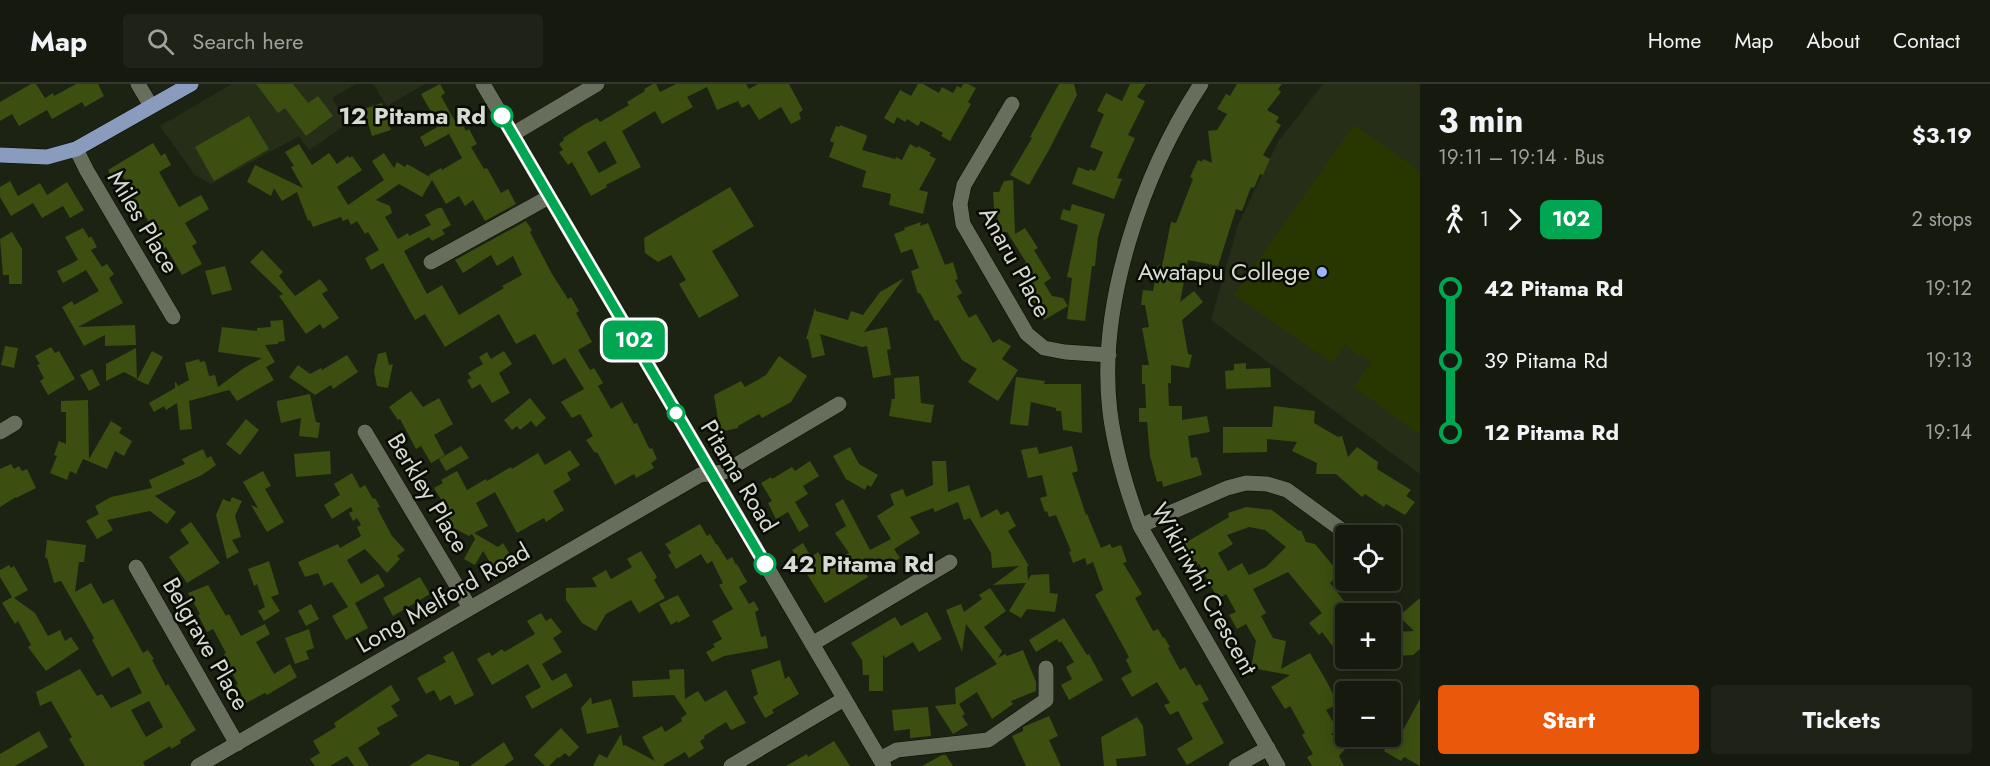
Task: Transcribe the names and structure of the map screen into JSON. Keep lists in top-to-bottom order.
{
  "streets": {
    "street": [
      "Miles Place",
      "Anaru Place",
      "Pitama Road",
      "Berkley Place",
      "Wikiriwhi Crescent",
      "Long Melford Road",
      "Belgrave Place"
    ]
  },
  "crossings": [
    ["Anaru Place", "Wikiriwhi Crescent"],
    ["Pitama Road", "Long Melford Road"],
    ["Berkley Place", "Long Melford Road"],
    ["Long Melford Road", "Belgrave Place"]
  ],
  "places": ["12 Pitama Rd", "Awatapu College", "42 Pitama Rd"],
  "lines": ["bus line 102"],
  "page": {
    "header": "Map",
    "search": "Search here",
    "nav": [
      "Home",
      "Map",
      "About",
      "Contact"
    ],
    "on_map": "102",
    "heading": ["3 min", "19:11 – 19:14 · Bus", "$3.19"],
    "legs": ["1", "102", "2 stops"],
    "list": [
      {
        "name": "42 Pitama Rd",
        "value": "19:12"
      },
      {
        "name": "39 Pitama Rd",
        "value": "19:13"
      },
      {
        "name": "12 Pitama Rd",
        "value": "19:14"
      }
    ],
    "map_buttons": ["+", "−"],
    "buttons": ["Start", "Tickets"]
  }
}
